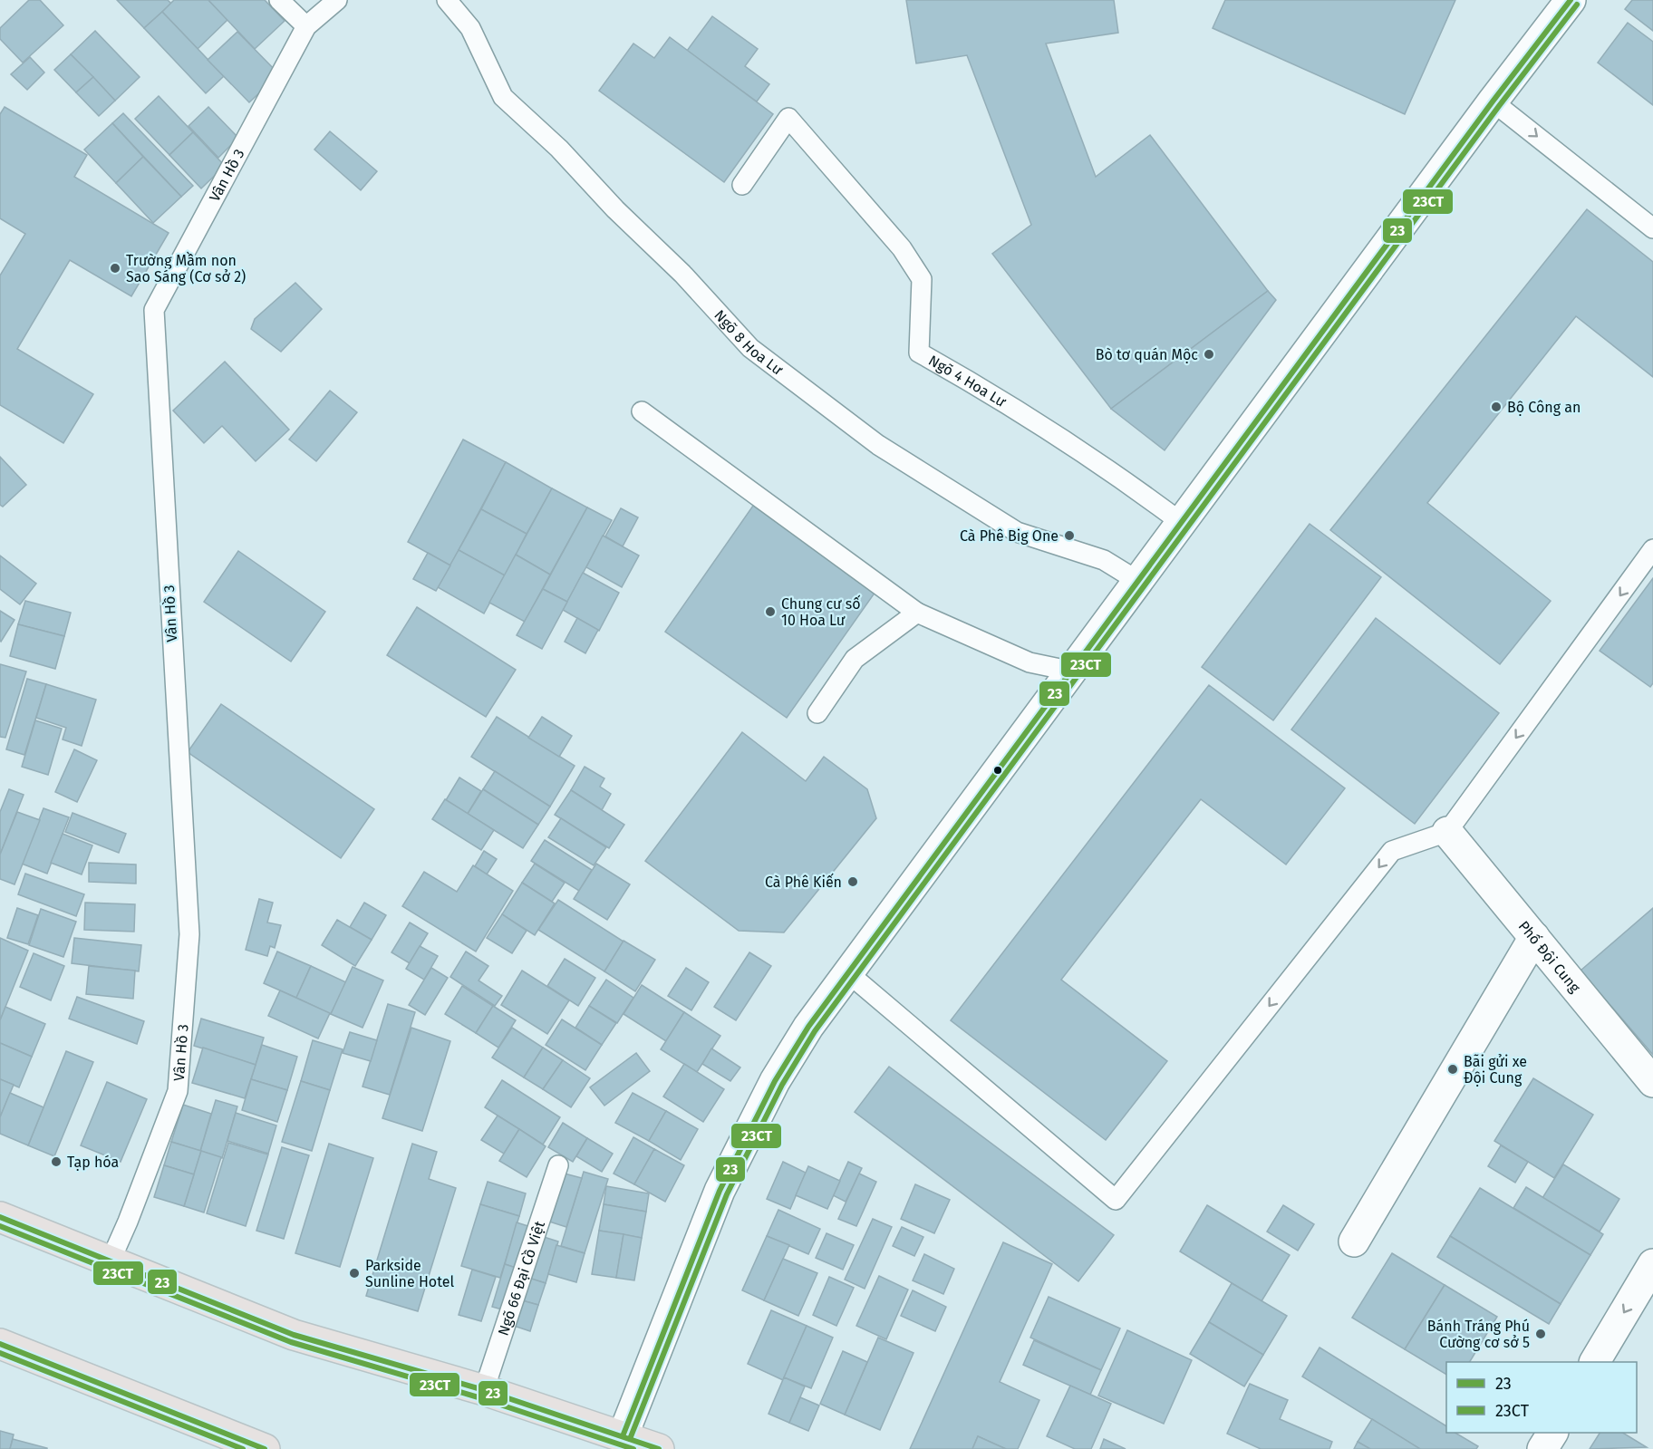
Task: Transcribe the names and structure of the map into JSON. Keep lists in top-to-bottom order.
{
  "streets": {
    "street": ["Phố Đội Cung"],
    "lane": [
      "Vân Hồ 3",
      "Ngõ 8 Hoa Lư",
      "Ngõ 4 Hoa Lư",
      "Ngõ 66 Đại Cồ Việt"
    ]
  },
  "places": [
    "Trường Mầm non Sao Sáng (Cơ sở 2)",
    "Bò tơ quán Mộc",
    "Bộ Công an",
    "Cà Phê Big One",
    "Chung cư số 10 Hoa Lư",
    "Cà Phê Kiến",
    "Bãi gửi xe Đội Cung",
    "Tạp hóa",
    "Parkside Sunline Hotel",
    "Bánh Tráng Phú Cường cơ sở 5"
  ],
  "lines": ["transit line 23", "transit line 23CT"],
  "legend": ["23", "23CT"]
}
